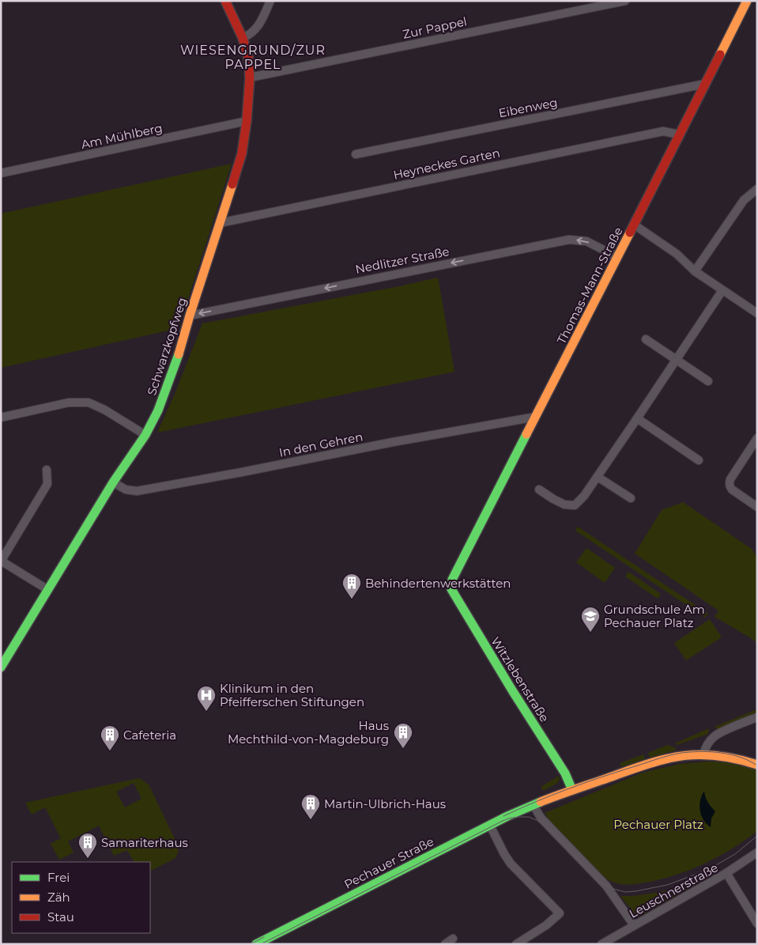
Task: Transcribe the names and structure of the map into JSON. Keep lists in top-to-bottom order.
{
  "streets": {
    "street": [
      "Zur Pappel",
      "Eibenweg",
      "Am Mühlberg",
      "Heyneckes Garten",
      "Nedlitzer Straße",
      "Thomas-Mann-Straße",
      "Schwarzkopfweg",
      "In den Gehren",
      "Witzlebenstraße",
      "Pechauer Straße",
      "Leuschnerstraße"
    ]
  },
  "crossings": [
    ["Zur Pappel", "Schwarzkopfweg"],
    ["Eibenweg", "Thomas-Mann-Straße"],
    ["Am Mühlberg", "Schwarzkopfweg"],
    ["Heyneckes Garten", "Thomas-Mann-Straße"],
    ["Heyneckes Garten", "Schwarzkopfweg"],
    ["Nedlitzer Straße", "Thomas-Mann-Straße"],
    ["Nedlitzer Straße", "Schwarzkopfweg"],
    ["Thomas-Mann-Straße", "In den Gehren"],
    ["Thomas-Mann-Straße", "Witzlebenstraße"],
    ["Schwarzkopfweg", "In den Gehren"]
  ],
  "one_way": ["Nedlitzer Straße"],
  "districts": ["WIESENGRUND/ZUR PAPPEL"],
  "parks": ["Pechauer Platz"],
  "places": {
    "building": [
      "Behindertenwerkstätten",
      "Haus Mechthild-von-Magdeburg",
      "Cafeteria",
      "Martin-Ulbrich-Haus",
      "Samariterhaus"
    ],
    "school or university": ["Grundschule Am Pechauer Platz"],
    "hospital": ["Klinikum in den Pfeifferschen Stiftungen"]
  },
  "legend": ["Frei", "Zäh", "Stau"]
}
